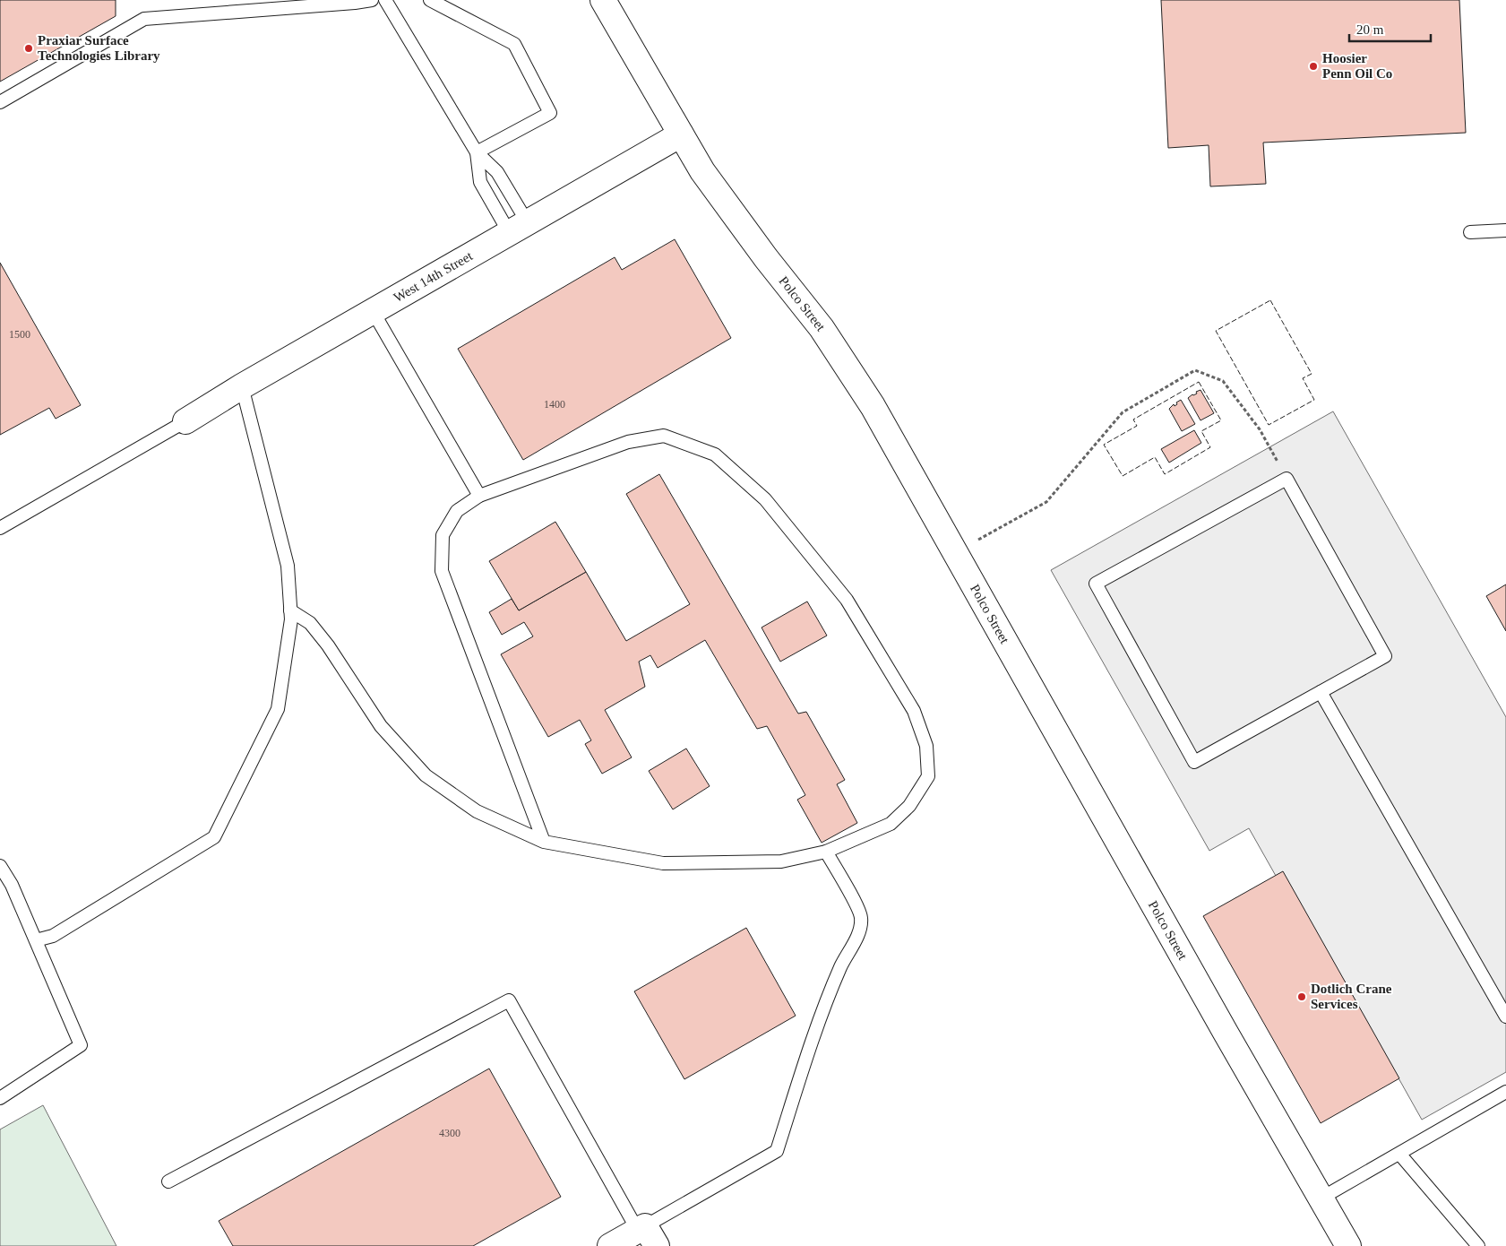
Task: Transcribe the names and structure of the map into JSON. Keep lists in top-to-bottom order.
{
  "streets": {
    "street": ["West 14th Street", "Polco Street"]
  },
  "crossings": [
    ["West 14th Street", "Polco Street"]
  ],
  "places": ["Praxiar Surface Technologies Library", "Hoosier Penn Oil Co", "Dotlich Crane Services"],
  "house_numbers": ["1500", "1400", "4300"],
  "scale_bar": "20 m"
}
